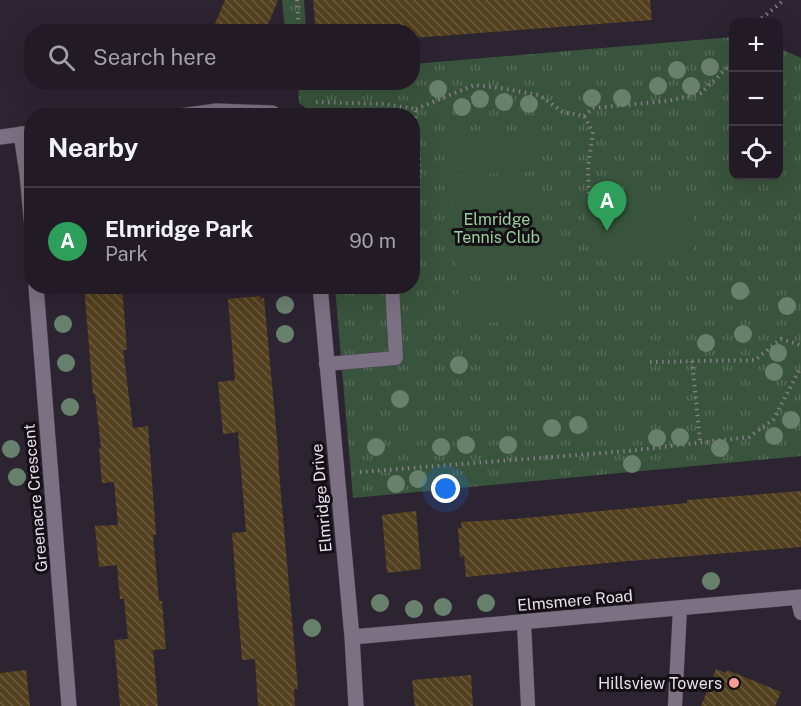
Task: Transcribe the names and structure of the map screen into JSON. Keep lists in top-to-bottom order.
{
  "streets": {
    "street": ["Greenacre Crescent", "Elmridge Drive", "Elmsmere Road"]
  },
  "crossings": [
    ["Elmridge Drive", "Elmsmere Road"]
  ],
  "parks": ["Elmridge Tennis Club"],
  "places": ["Hillsview Towers"],
  "page": {
    "map_buttons": ["+", "−"],
    "search": "Search here",
    "heading": "Nearby",
    "pins": "A",
    "list": [
      {
        "mark": "A",
        "name": "Elmridge Park",
        "note": "Park",
        "value": "90 m"
      }
    ]
  }
}
